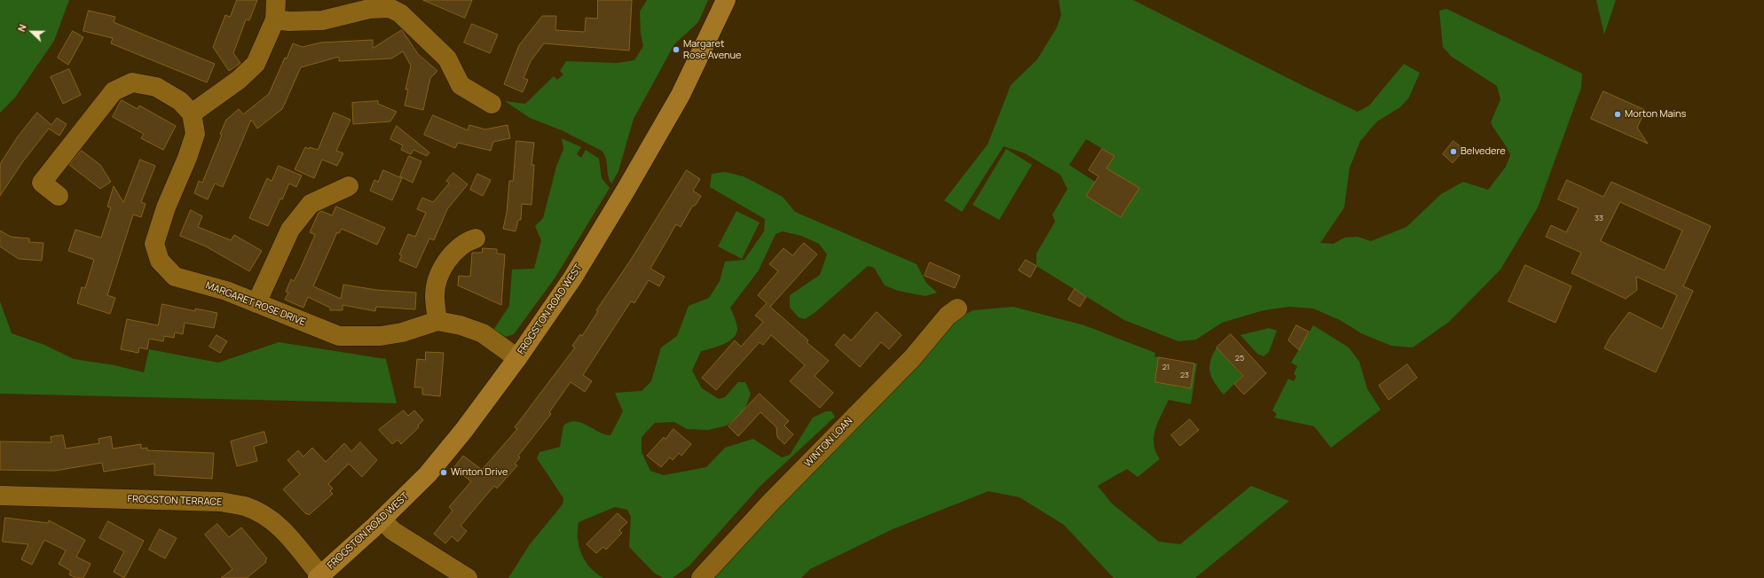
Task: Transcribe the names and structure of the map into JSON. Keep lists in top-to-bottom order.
{
  "streets": {
    "main road": ["FROGSTON ROAD WEST"],
    "street": ["MARGARET ROSE DRIVE", "WINTON LOAN", "FROGSTON TERRACE"]
  },
  "crossings": [
    ["MARGARET ROSE DRIVE", "FROGSTON ROAD WEST"],
    ["FROGSTON ROAD WEST", "FROGSTON TERRACE"]
  ],
  "places": [
    "Margaret Rose Avenue",
    "Morton Mains",
    "Belvedere",
    "Winton Drive"
  ],
  "house_numbers": [
    "33",
    "25",
    "21",
    "23"
  ],
  "north": "left"
}
